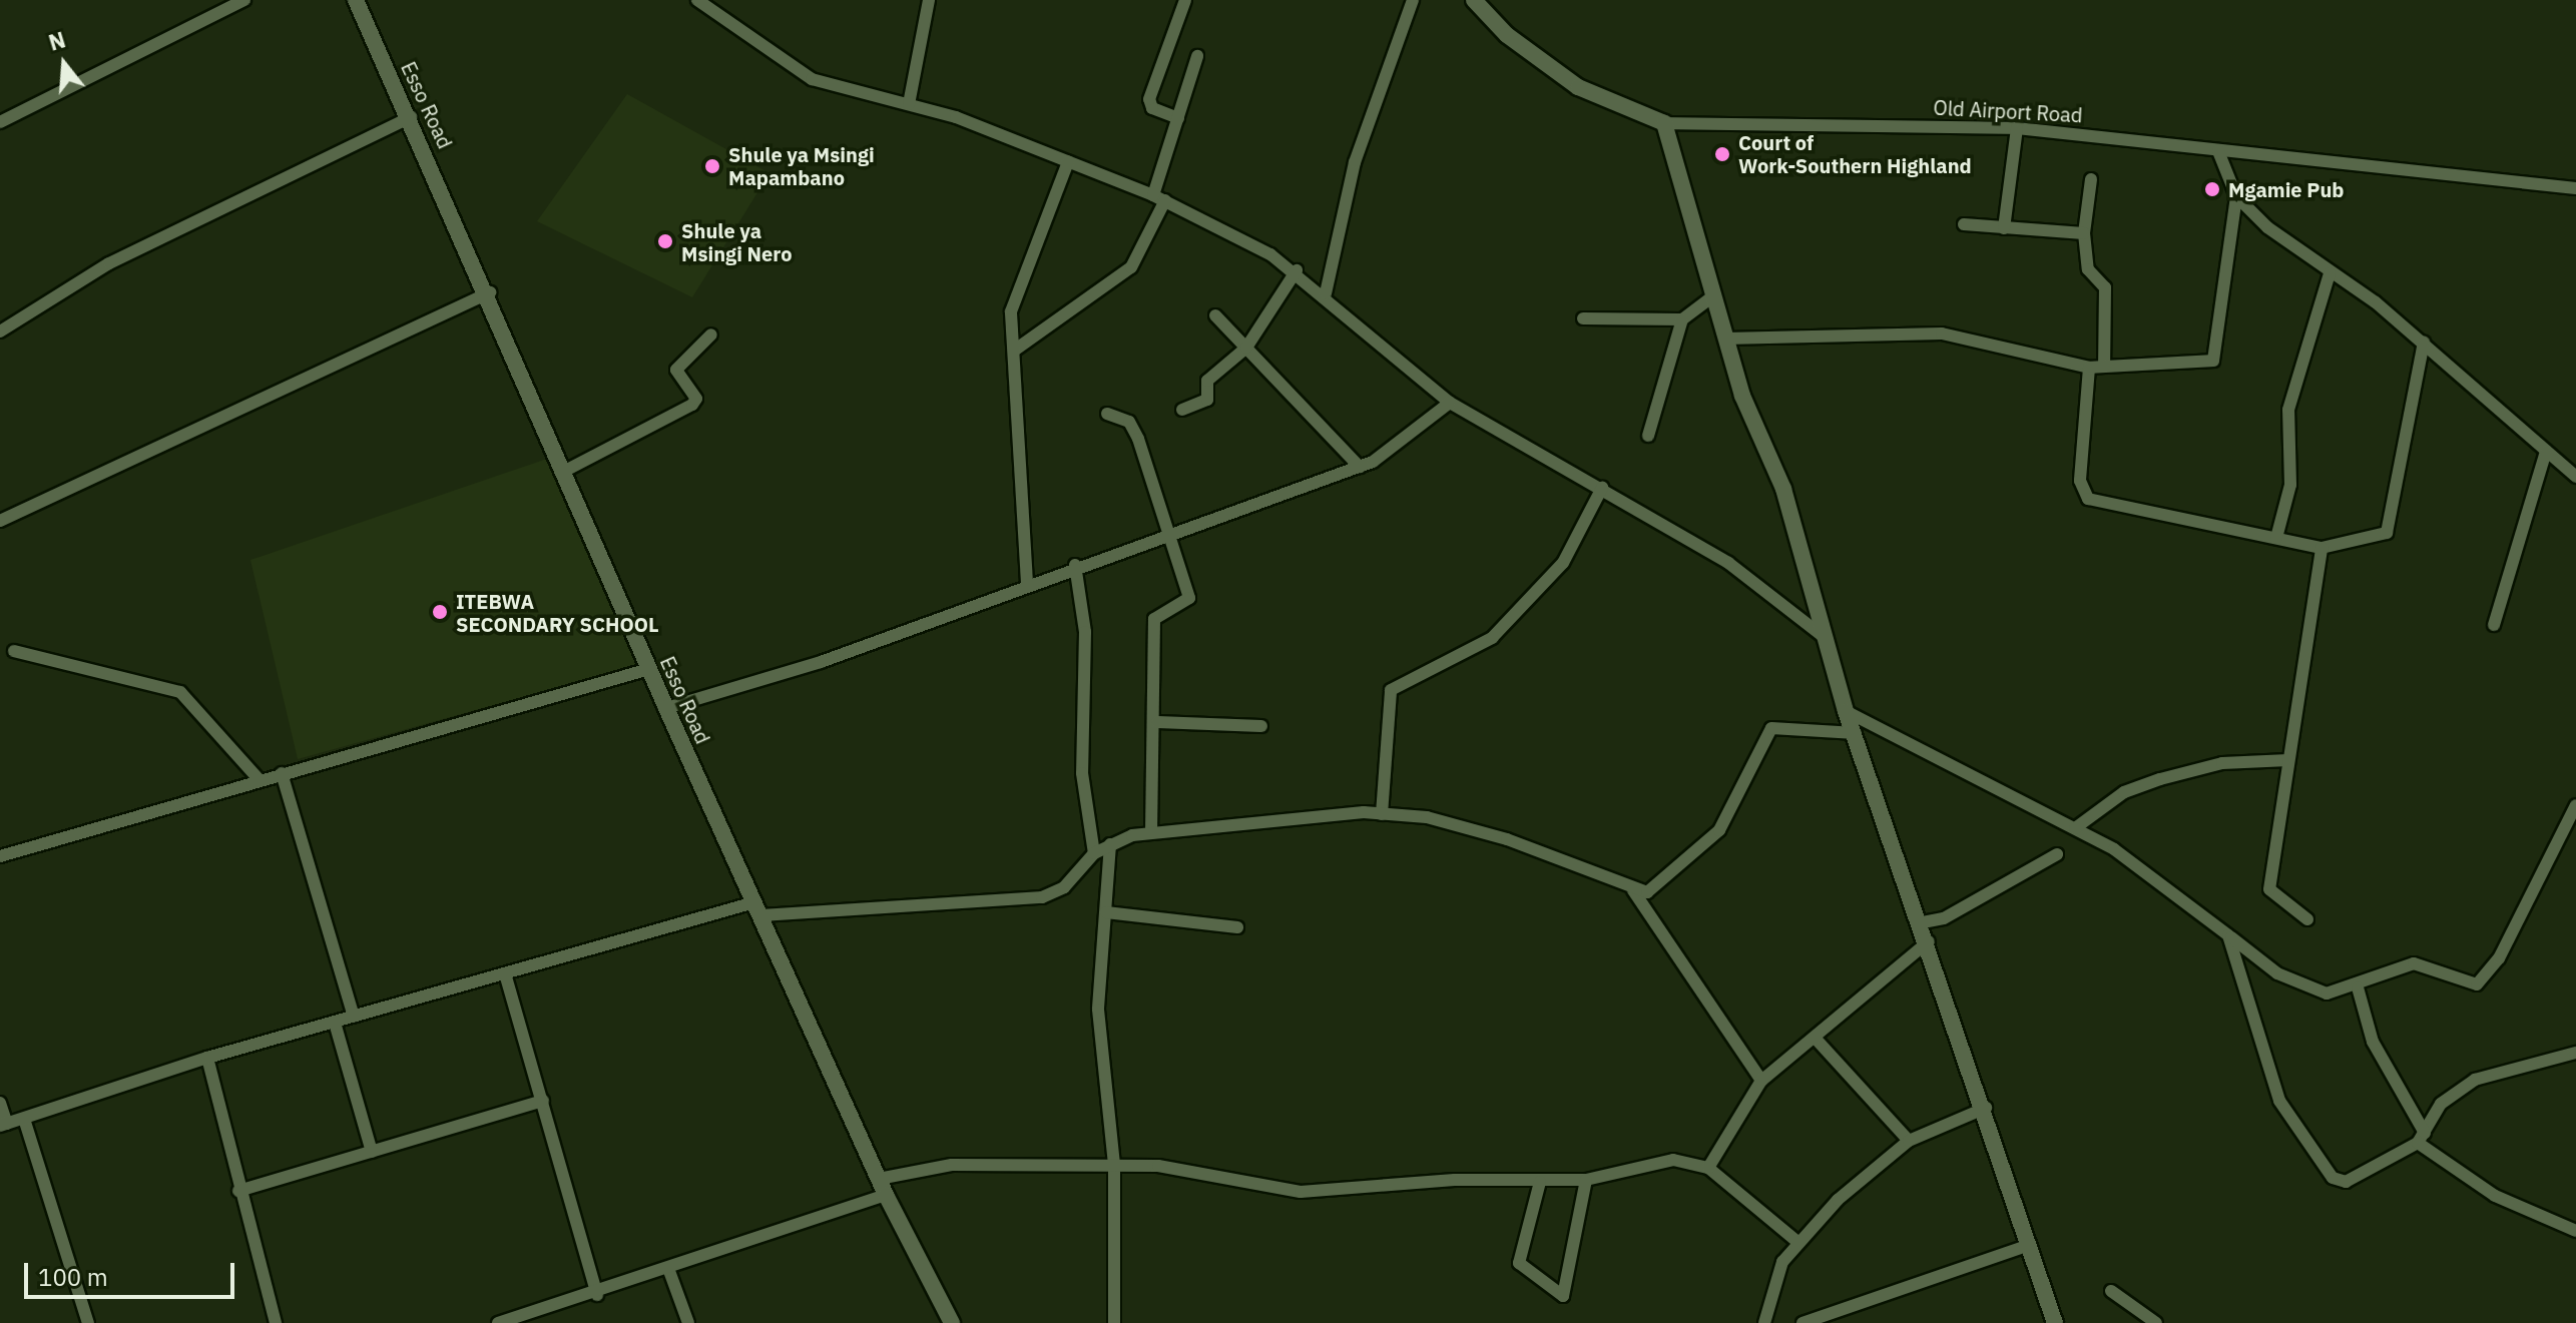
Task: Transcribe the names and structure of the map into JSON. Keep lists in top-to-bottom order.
{
  "streets": {
    "street": ["Esso Road", "Old Airport Road"]
  },
  "places": [
    "Court of Work-Southern Highland",
    "Shule ya Msingi Mapambano",
    "Mgamie Pub",
    "Shule ya Msingi Nero",
    "ITEBWA SECONDARY SCHOOL"
  ],
  "scale_bar": "100 m",
  "north": "top"
}
